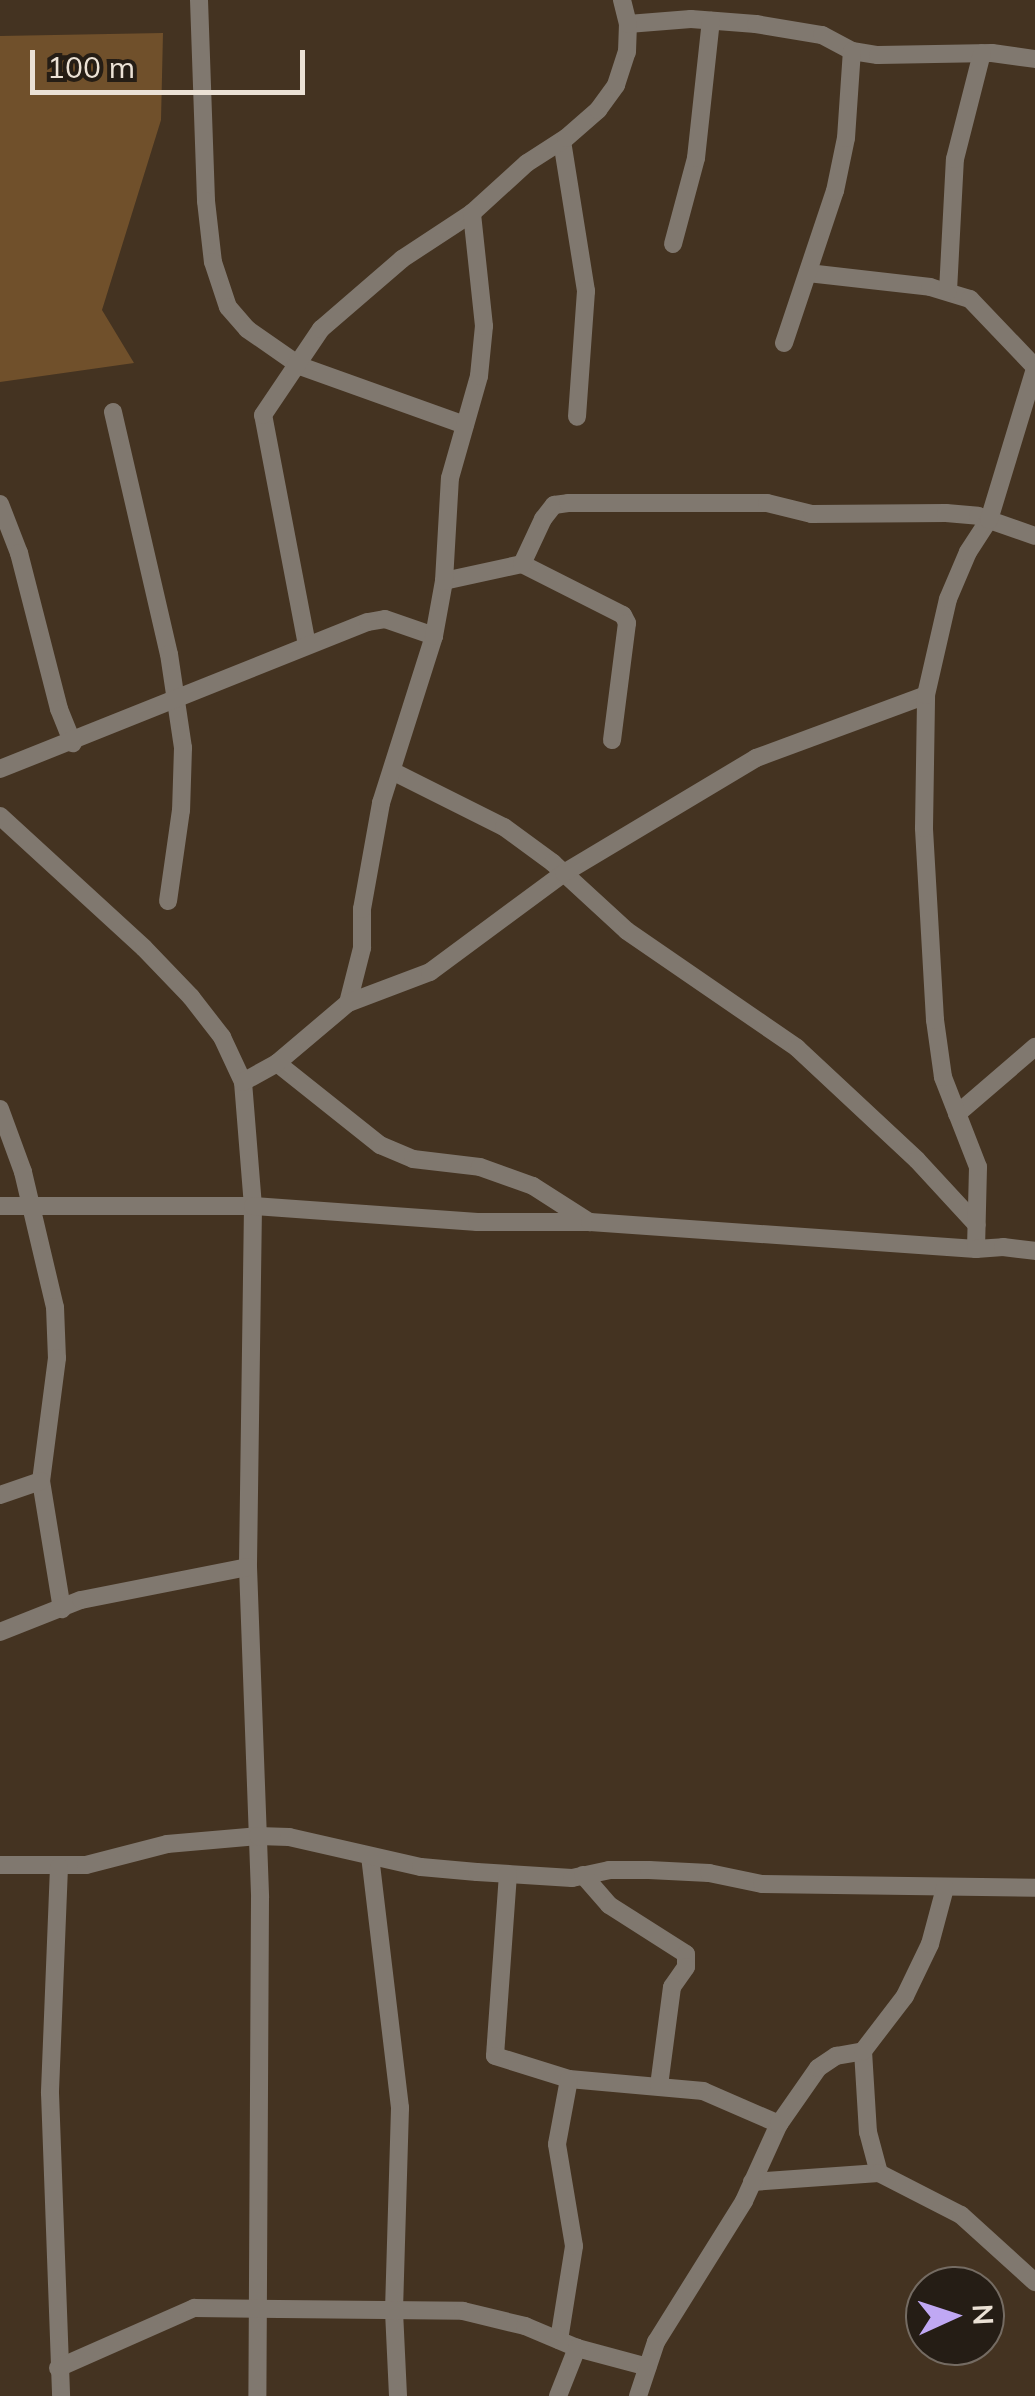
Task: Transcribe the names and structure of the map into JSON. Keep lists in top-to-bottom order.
{
  "scale_bar": "100 m",
  "north": "right"
}
